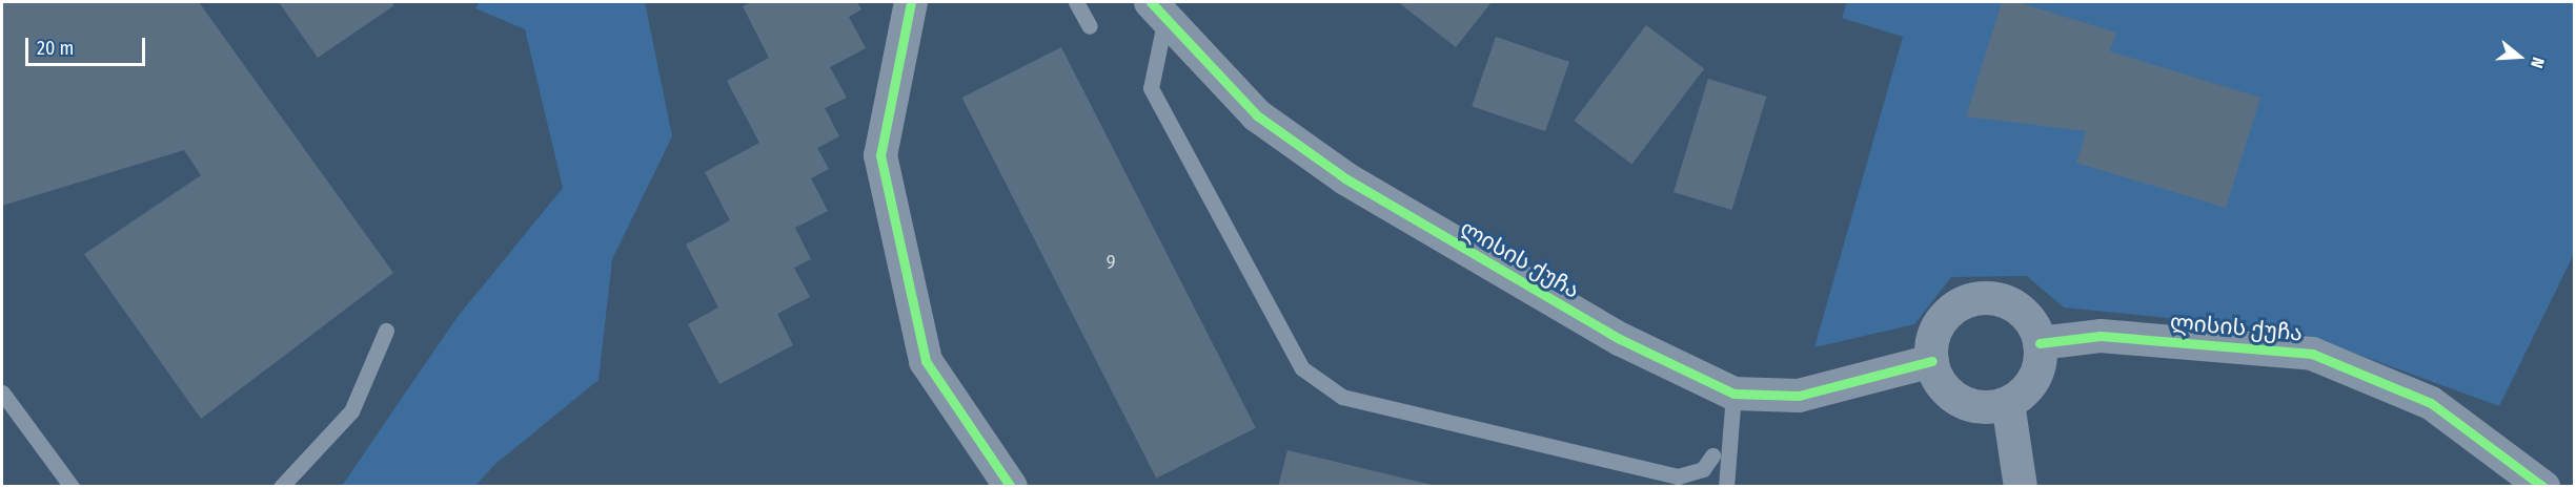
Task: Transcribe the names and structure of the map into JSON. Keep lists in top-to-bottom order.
{
  "streets": {
    "street": ["ლისის ქუჩა"]
  },
  "house_numbers": ["9"],
  "scale_bar": "20 m",
  "north": "right"
}
